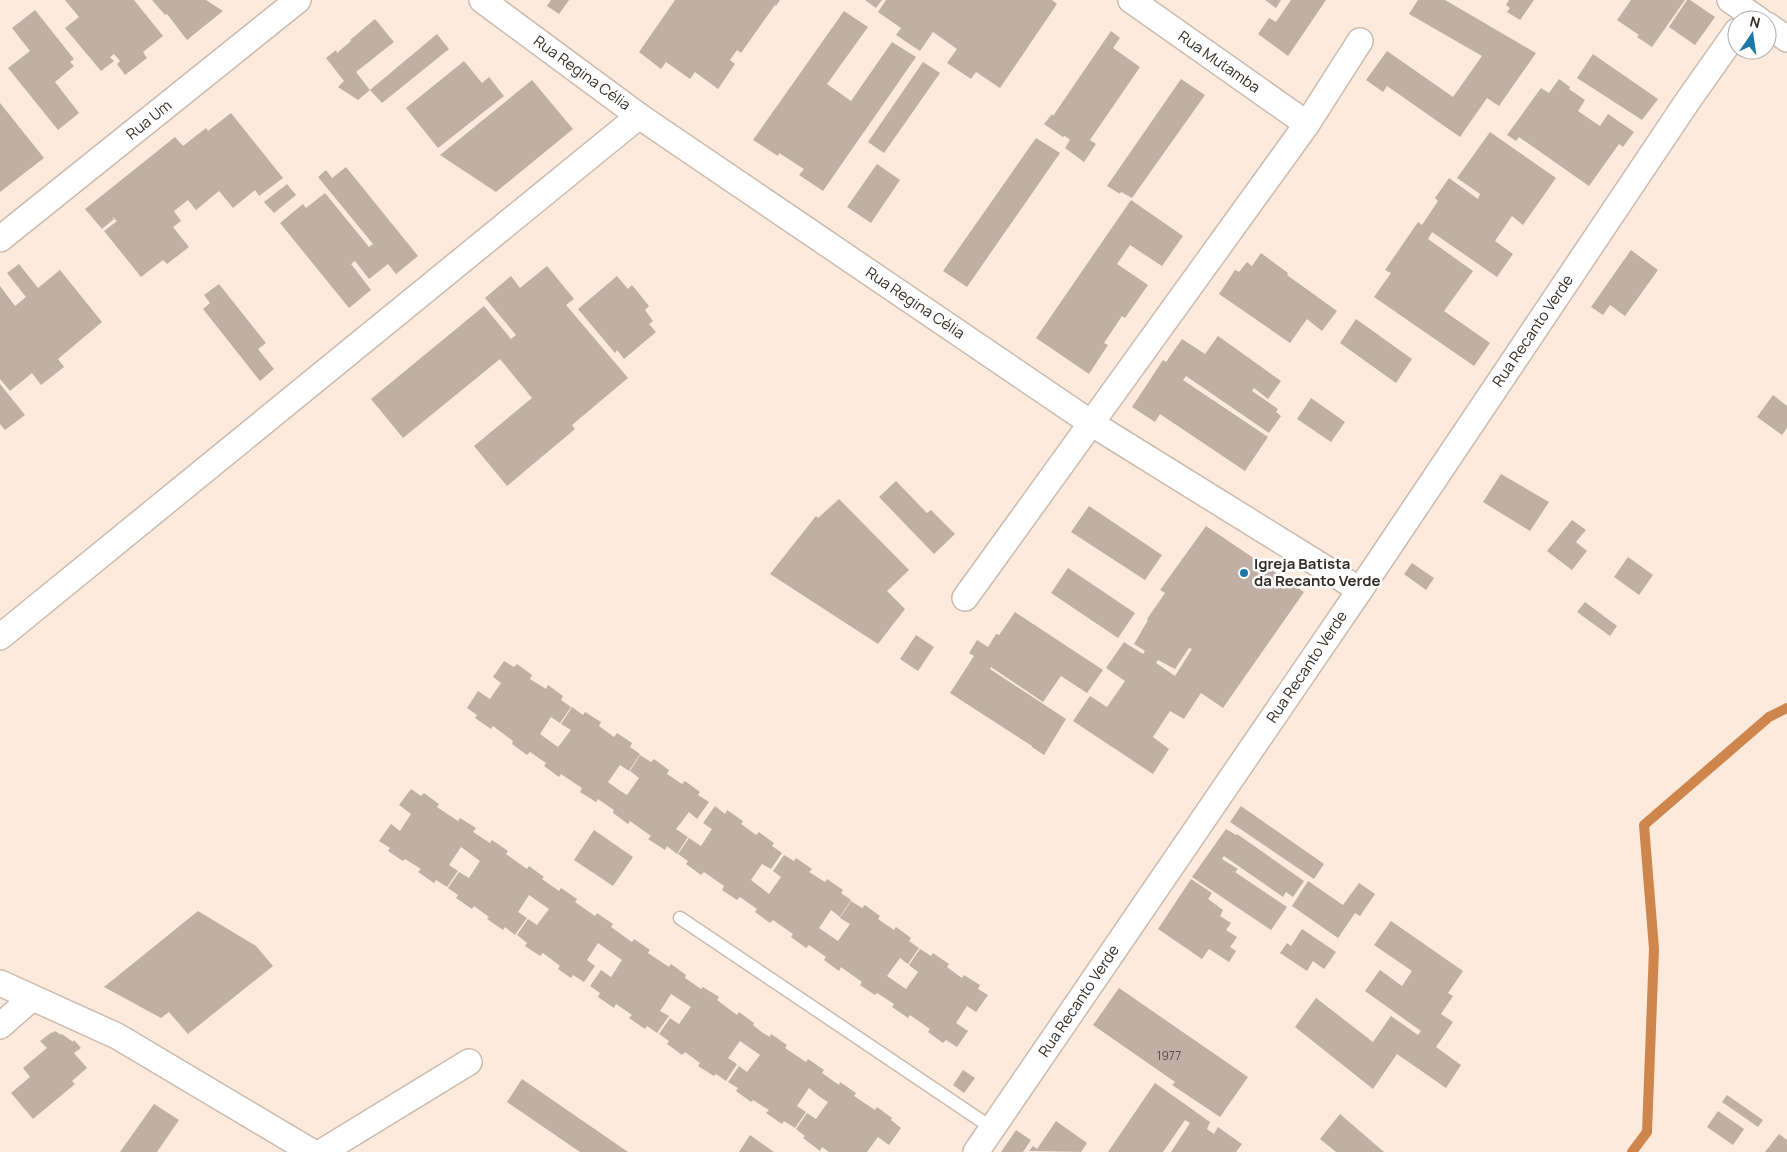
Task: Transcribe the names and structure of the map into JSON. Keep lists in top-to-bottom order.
{
  "streets": {
    "street": [
      "Rua Mutamba",
      "Rua Regina Célia",
      "Rua Um",
      "Rua Recanto Verde"
    ]
  },
  "crossings": [
    ["Rua Regina Célia", "Rua Recanto Verde"]
  ],
  "places": ["Igreja Batista da Recanto Verde"],
  "house_numbers": ["1977"],
  "north": "top"
}
